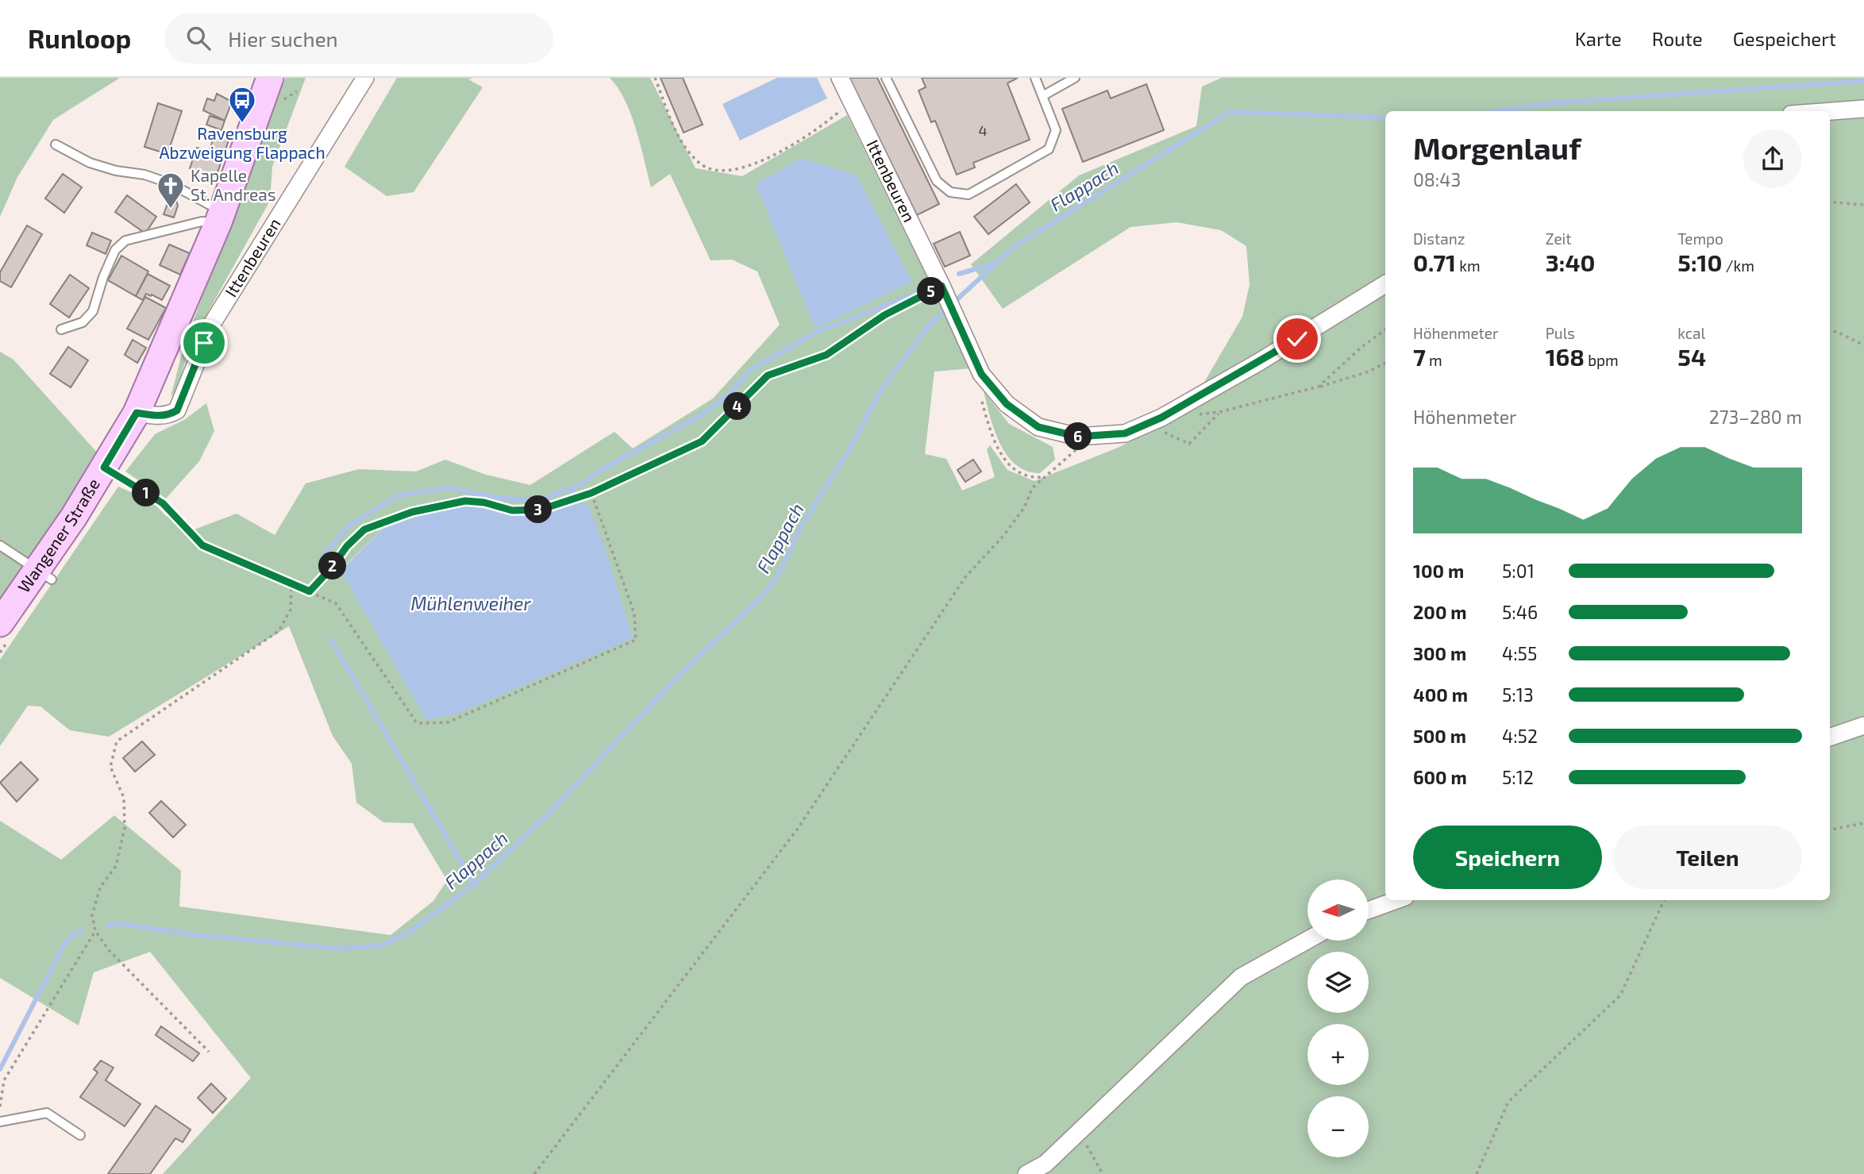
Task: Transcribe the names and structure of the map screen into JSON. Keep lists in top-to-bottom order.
{
  "streets": {
    "main road": ["Wangener Straße"],
    "street": ["Ittenbeuren"]
  },
  "crossings": [
    ["Ittenbeuren", "Wangener Straße"]
  ],
  "water": ["Flappach", "Mühlenweiher"],
  "places": {
    "bus stop": ["Ravensburg Abzweigung Flappach"],
    "church": ["Kapelle St. Andreas"]
  },
  "house_numbers": ["4"],
  "north": "left",
  "page": {
    "header": "Runloop",
    "search": "Hier suchen",
    "nav": ["Karte", "Route", "Gespeichert"],
    "heading": ["Morgenlauf", "08:43"],
    "stats": [
      ["Distanz", "0.71 km"],
      ["Zeit", "3:40"],
      ["Tempo", "5:10 /km"],
      ["Höhenmeter", "7 m"],
      ["Puls", "168 bpm"],
      ["kcal", "54"]
    ],
    "pins": [
      "5",
      "4",
      "6",
      "1",
      "3",
      "2"
    ],
    "chart": ["Höhenmeter", "273–280 m"],
    "list": [
      {
        "name": "100 m",
        "note": "5:01"
      },
      {
        "name": "200 m",
        "note": "5:46"
      },
      {
        "name": "300 m",
        "note": "4:55"
      },
      {
        "name": "400 m",
        "note": "5:13"
      },
      {
        "name": "500 m",
        "note": "4:52"
      },
      {
        "name": "600 m",
        "note": "5:12"
      }
    ],
    "buttons": ["Speichern", "Teilen"],
    "map_buttons": ["+", "−"]
  }
}
